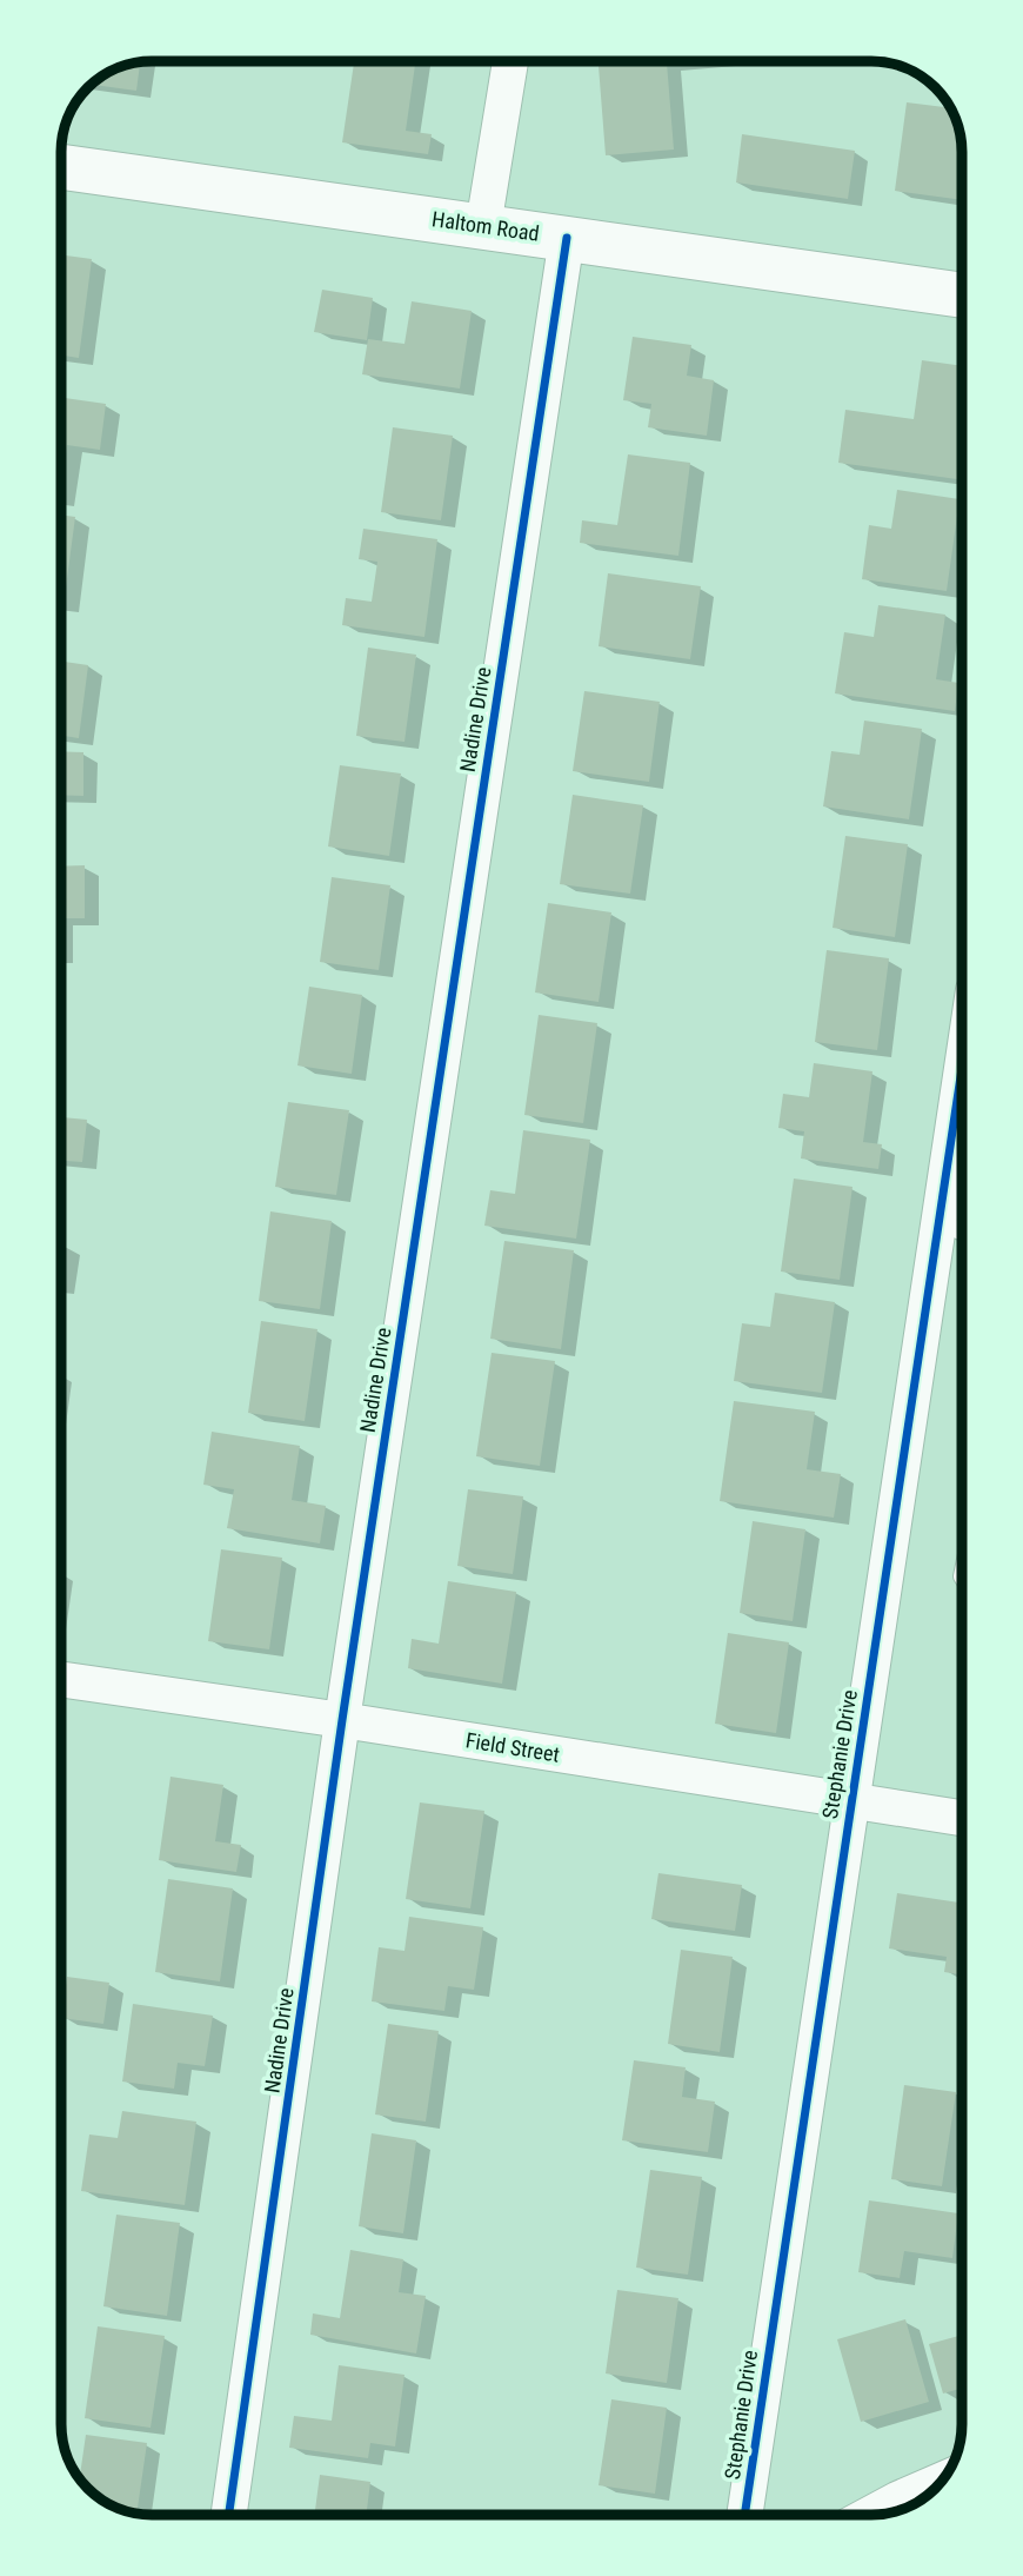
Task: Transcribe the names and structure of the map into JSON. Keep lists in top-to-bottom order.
{
  "streets": {
    "main road": ["Haltom Road"],
    "street": ["Nadine Drive", "Field Street", "Stephanie Drive"]
  },
  "crossings": [
    ["Haltom Road", "Nadine Drive"],
    ["Nadine Drive", "Field Street"],
    ["Field Street", "Stephanie Drive"]
  ]
}
